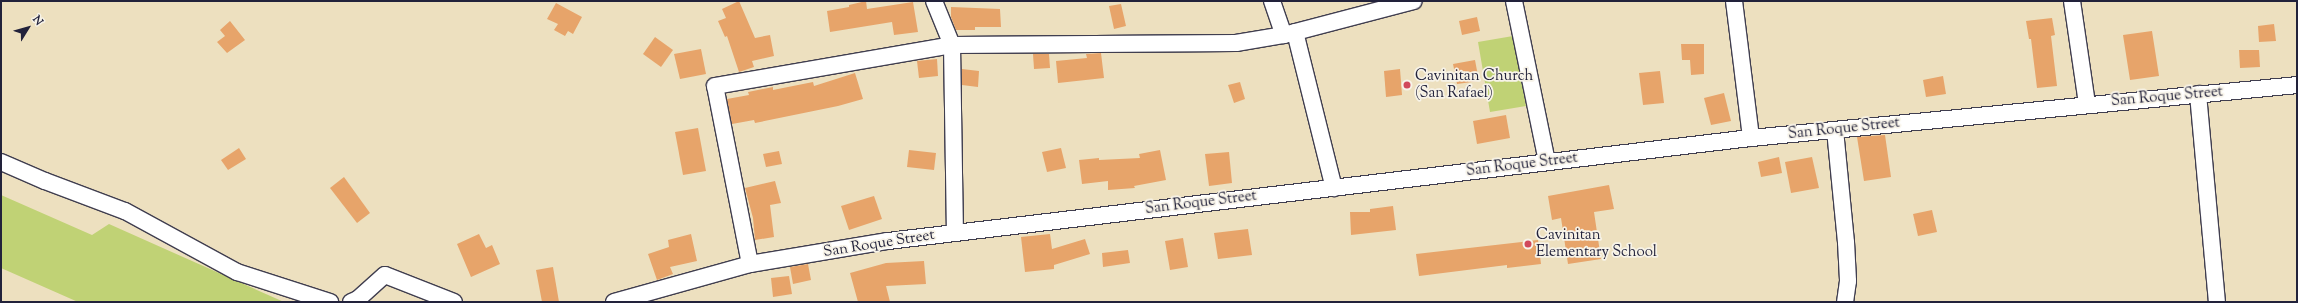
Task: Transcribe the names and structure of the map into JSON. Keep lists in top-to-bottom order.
{
  "streets": {
    "street": ["San Roque Street"]
  },
  "places": ["Cavinitan Church (San Rafael)", "Cavinitan Elementary School"],
  "north": "top right"
}
